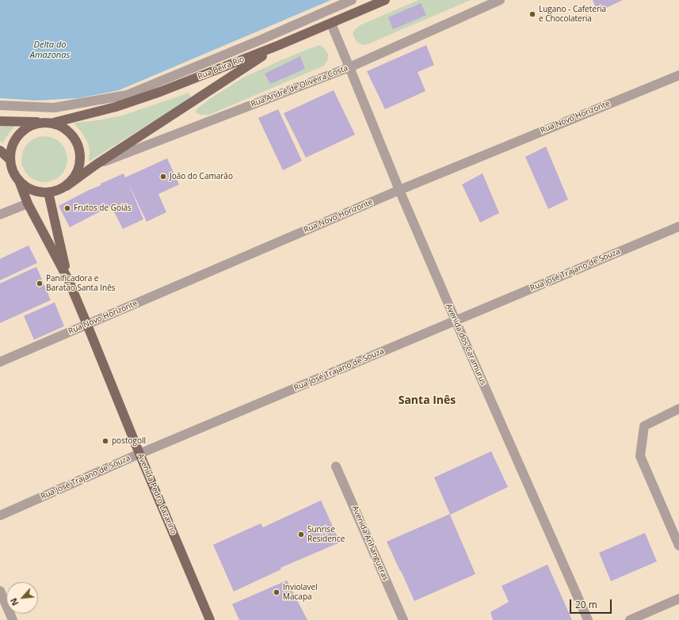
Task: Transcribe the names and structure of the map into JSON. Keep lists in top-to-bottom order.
{
  "streets": {
    "main road": ["Rua Beira Rio", "Rua André de Oliveira Costa", "Avenida Pedro Lazarino"],
    "street": [
      "Rua Novo Horizonte",
      "Rua José Trajano de Souza",
      "Avenida dos Caramurus",
      "Avenida Anhangueras"
    ]
  },
  "crossings": [
    ["Rua Beira Rio", "Rua André de Oliveira Costa"],
    ["Rua Beira Rio", "Avenida dos Caramurus"],
    ["Rua Beira Rio", "Avenida Pedro Lazarino"],
    ["Rua André de Oliveira Costa", "Avenida dos Caramurus"],
    ["Rua André de Oliveira Costa", "Avenida Pedro Lazarino"],
    ["Rua Novo Horizonte", "Avenida dos Caramurus"],
    ["Rua Novo Horizonte", "Avenida Pedro Lazarino"],
    ["Rua José Trajano de Souza", "Avenida dos Caramurus"],
    ["Rua José Trajano de Souza", "Avenida Pedro Lazarino"]
  ],
  "districts": ["Santa Inês"],
  "water": ["Delta do Amazonas"],
  "places": [
    "Lugano - Cafeteria e Chocolateria",
    "João do Camarão",
    "Frutos de Goiás",
    "Panificadora e Baratão Santa Inês",
    "postogoll",
    "Sunrise Residence",
    "Inviolavel Macapa"
  ],
  "scale_bar": "20 m",
  "north": "bottom left"
}
